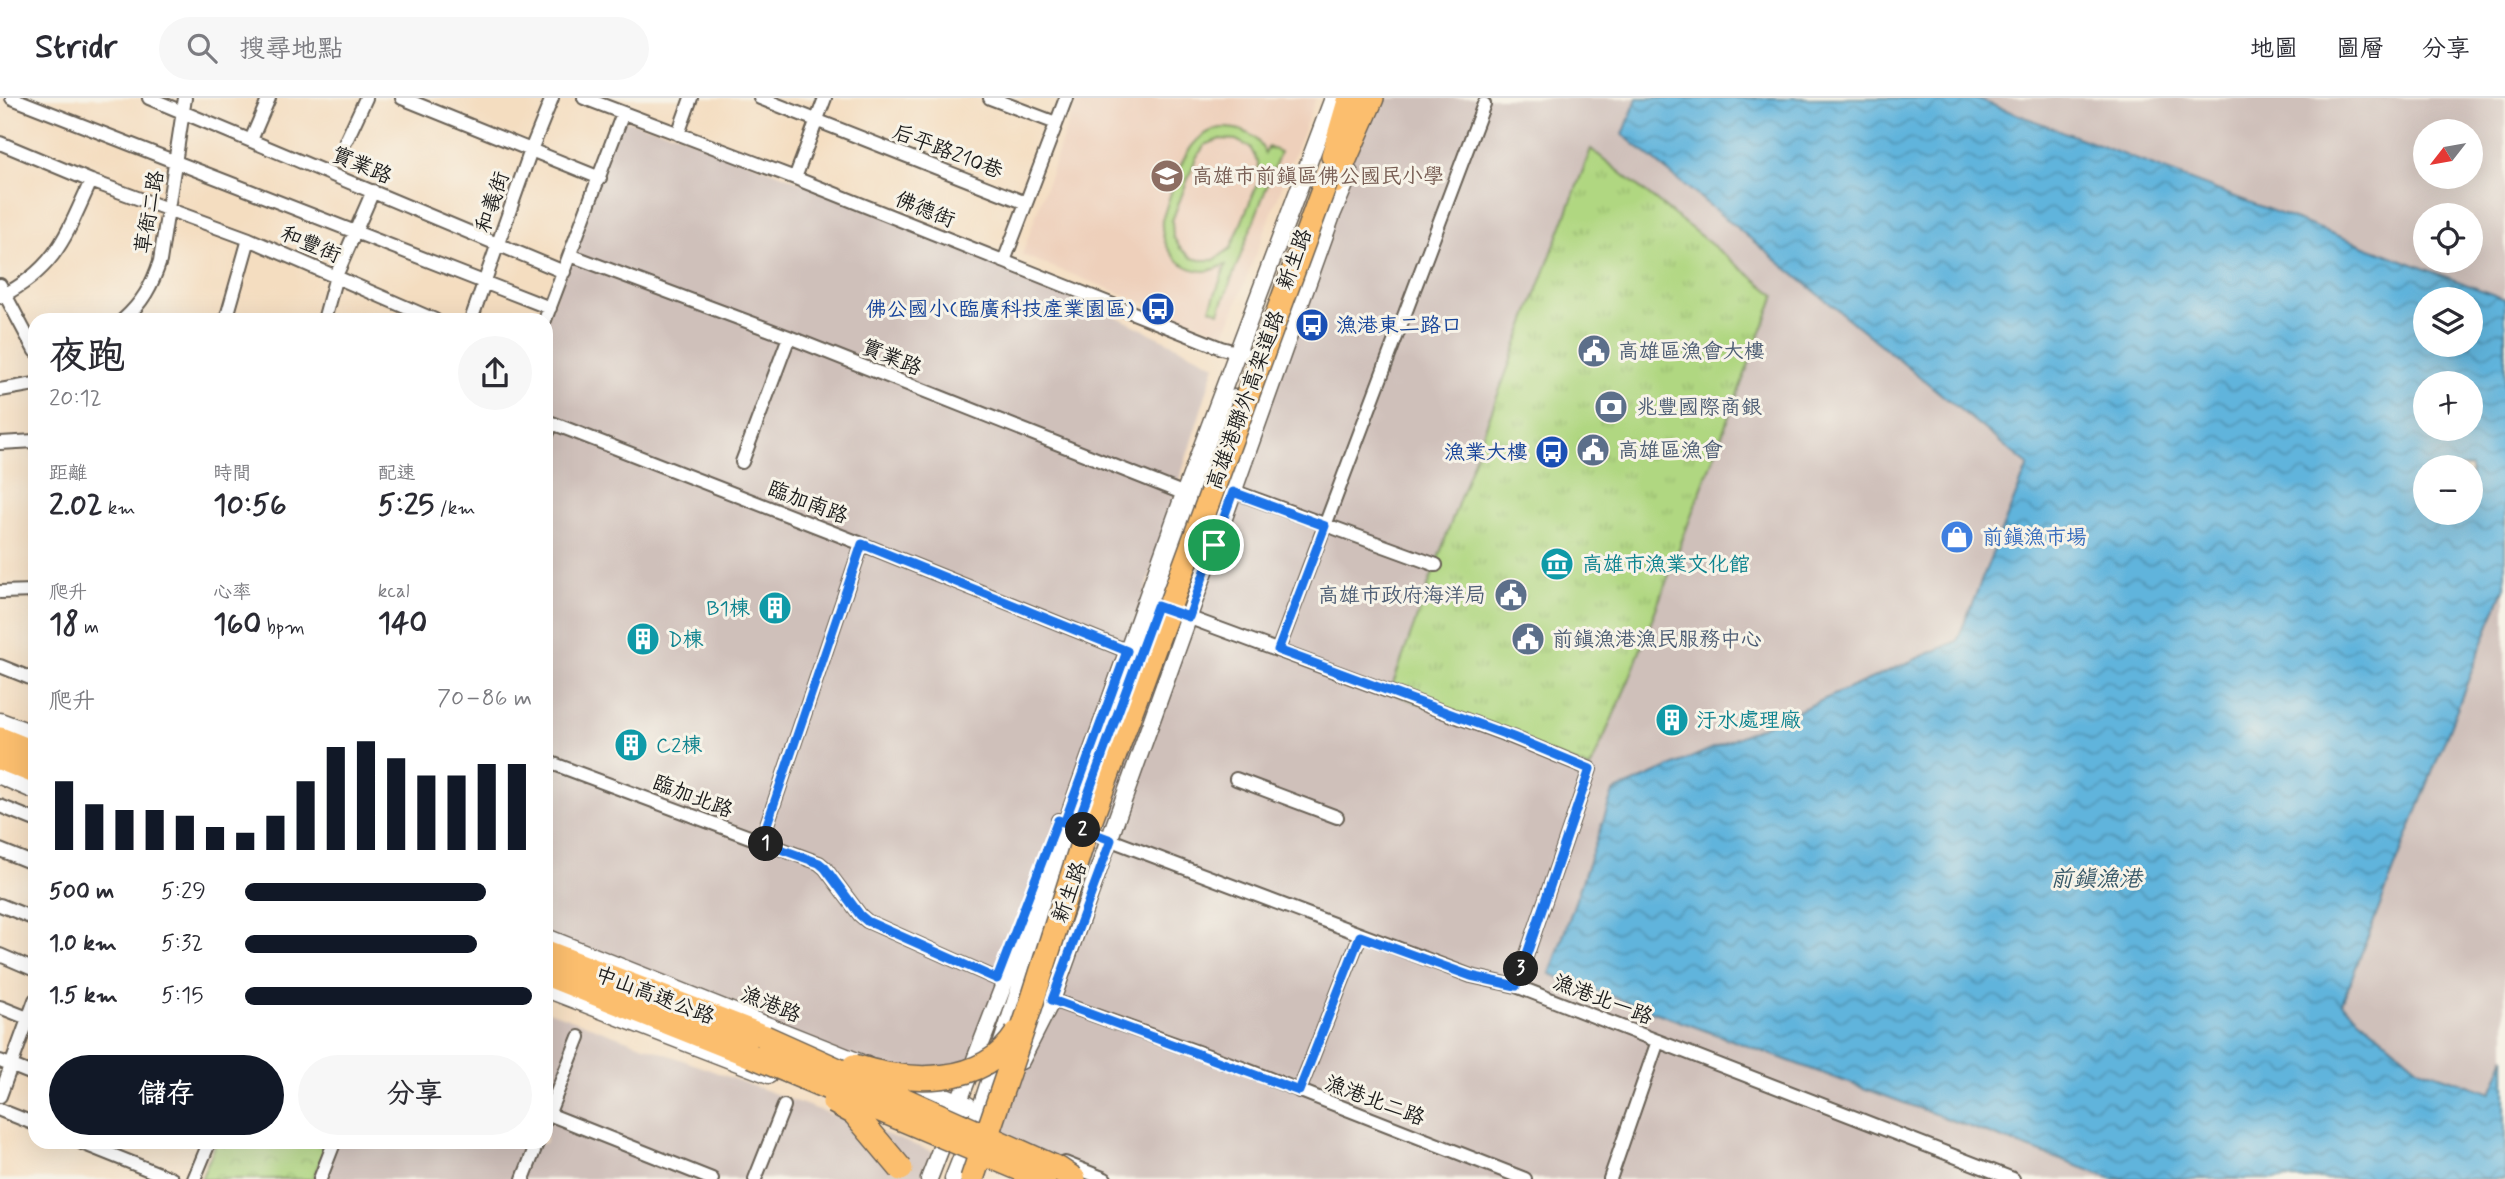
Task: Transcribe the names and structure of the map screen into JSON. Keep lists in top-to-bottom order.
{
  "streets": {
    "highway": ["高雄港聯外高架道路", "中山高速公路"],
    "street": [
      "后平路210巷",
      "實業路",
      "和義街",
      "佛德街",
      "草衙二路",
      "和豐街",
      "新生路",
      "臨加南路",
      "臨加北路",
      "漁港北一路",
      "漁港路",
      "漁港北二路"
    ]
  },
  "crossings": [
    ["實業路", "和義街"],
    ["實業路", "草衙二路"],
    ["實業路", "新生路"],
    ["佛德街", "新生路"],
    ["新生路", "臨加南路"],
    ["新生路", "臨加北路"],
    ["新生路", "漁港北一路"],
    ["新生路", "漁港路"],
    ["新生路", "漁港北二路"]
  ],
  "water": ["前鎮漁港"],
  "places": {
    "school or university": ["高雄市前鎮區佛公國民小學"],
    "bus stop": ["佛公國小(臨廣科技產業園區)", "漁港東二路口", "漁業大樓"],
    "public building": [
      "高雄區漁會大樓",
      "高雄區漁會",
      "高雄市政府海洋局",
      "前鎮漁港漁民服務中心"
    ],
    "bank": ["兆豐國際商銀"],
    "shop": ["前鎮漁市場"],
    "museum": ["高雄市漁業文化館"],
    "building": [
      "B1棟",
      "D棟",
      "汙水處理廠",
      "C2棟"
    ]
  },
  "north": "bottom left",
  "page": {
    "header": "Stridr",
    "search": "搜尋地點",
    "nav": ["地圖", "圖層", "分享"],
    "map_buttons": ["+", "−"],
    "heading": ["夜跑", "20:12"],
    "stats": [
      ["距離", "2.02 km"],
      ["時間", "10:56"],
      ["配速", "5:25 /km"],
      ["爬升", "18 m"],
      ["心率", "160 bpm"],
      ["kcal", "140"]
    ],
    "chart": ["爬升", "70–86 m"],
    "pins": ["2", "1", "3"],
    "list": [
      {
        "name": "500 m",
        "note": "5:29"
      },
      {
        "name": "1.0 km",
        "note": "5:32"
      },
      {
        "name": "1.5 km",
        "note": "5:15"
      }
    ],
    "buttons": ["儲存", "分享"]
  }
}
